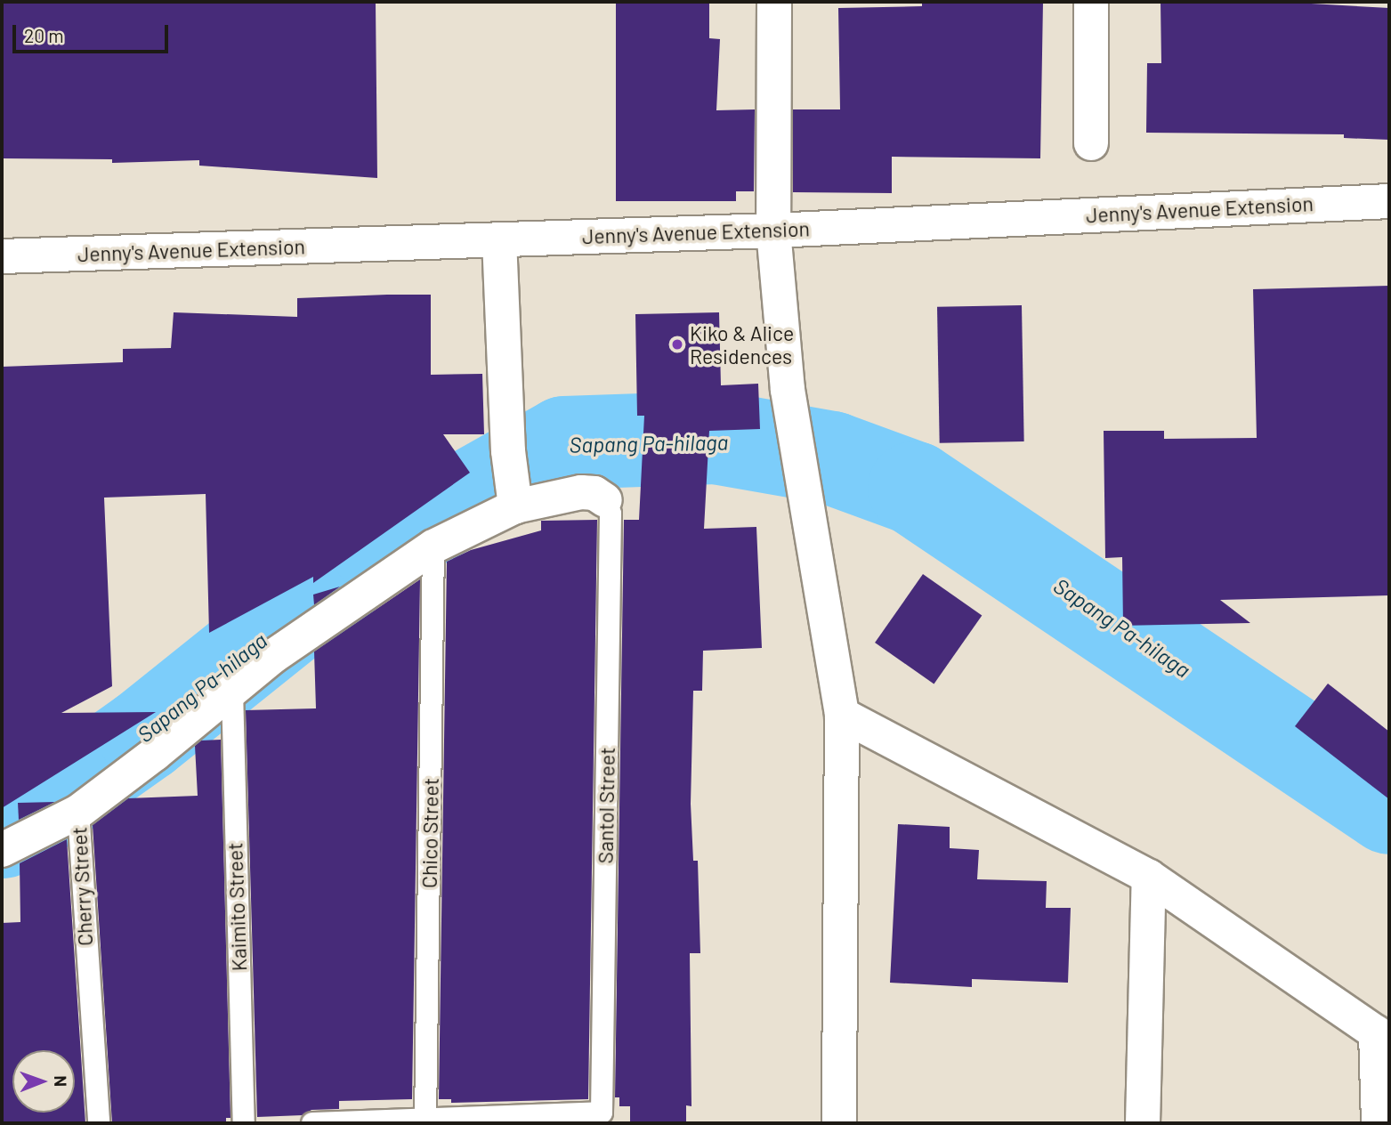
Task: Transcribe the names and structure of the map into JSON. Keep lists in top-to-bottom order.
{
  "streets": {
    "street": ["Jenny's Avenue Extension"],
    "lane": [
      "Santol Street",
      "Chico Street",
      "Cherry Street",
      "Kaimito Street"
    ]
  },
  "crossings": [
    ["Santol Street", "Chico Street"]
  ],
  "water": ["Sapang Pa-hilaga"],
  "places": ["Kiko & Alice Residences"],
  "scale_bar": "20 m",
  "north": "right"
}
